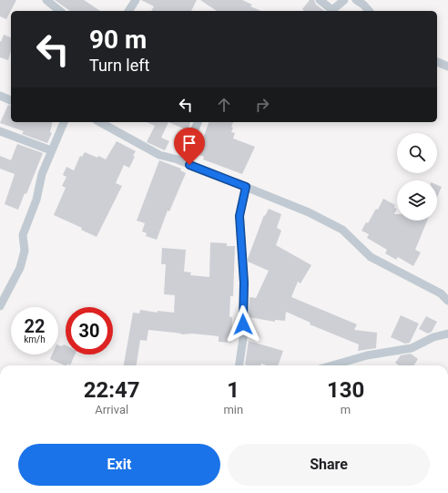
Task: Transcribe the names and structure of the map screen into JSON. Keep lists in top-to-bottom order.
{
  "page": {
    "turn": ["90 m", "Turn left"],
    "speed": "22 km/h",
    "limit": "30",
    "eta": [
      "22:47",
      "Arrival",
      "1",
      "min",
      "130",
      "m"
    ],
    "buttons": ["Exit", "Share"]
  }
}
